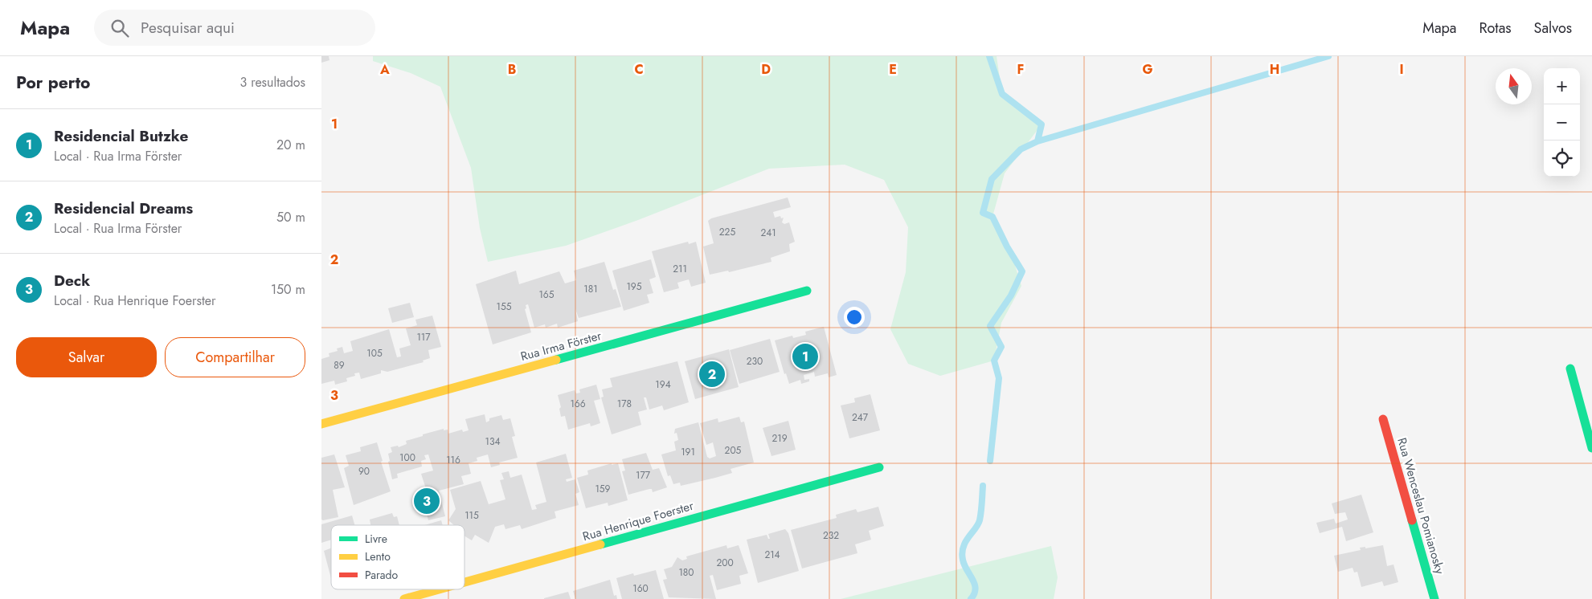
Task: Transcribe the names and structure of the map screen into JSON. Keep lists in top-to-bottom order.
{
  "streets": {
    "street": ["Rua Irma Förster", "Rua Wenceslau Pomianosky", "Rua Henrique Foerster"]
  },
  "house_numbers": [
    "225",
    "241",
    "211",
    "195",
    "181",
    "165",
    "155",
    "117",
    "105",
    "230",
    "89",
    "194",
    "166",
    "178",
    "247",
    "219",
    "134",
    "205",
    "191",
    "100",
    "116",
    "90",
    "177",
    "159",
    "115",
    "232",
    "214",
    "200",
    "180",
    "160"
  ],
  "legend": ["Livre", "Lento", "Parado"],
  "north": "top",
  "page": {
    "header": "Mapa",
    "search": "Pesquisar aqui",
    "nav": ["Mapa", "Rotas", "Salvos"],
    "heading": ["Por perto", "3 resultados"],
    "map_buttons": ["+", "−"],
    "list": [
      {
        "mark": "1",
        "name": "Residencial Butzke",
        "note": "Local · Rua Irma Förster",
        "value": "20 m"
      },
      {
        "mark": "2",
        "name": "Residencial Dreams",
        "note": "Local · Rua Irma Förster",
        "value": "50 m"
      },
      {
        "mark": "3",
        "name": "Deck",
        "note": "Local · Rua Henrique Foerster",
        "value": "150 m"
      }
    ],
    "buttons": ["Salvar", "Compartilhar"],
    "pins": ["1", "2", "3"]
  },
  "grid": {
    "columns": [
      "A",
      "B",
      "C",
      "D",
      "E",
      "F",
      "G",
      "H",
      "I"
    ],
    "rows": ["1", "2", "3"]
  }
}
